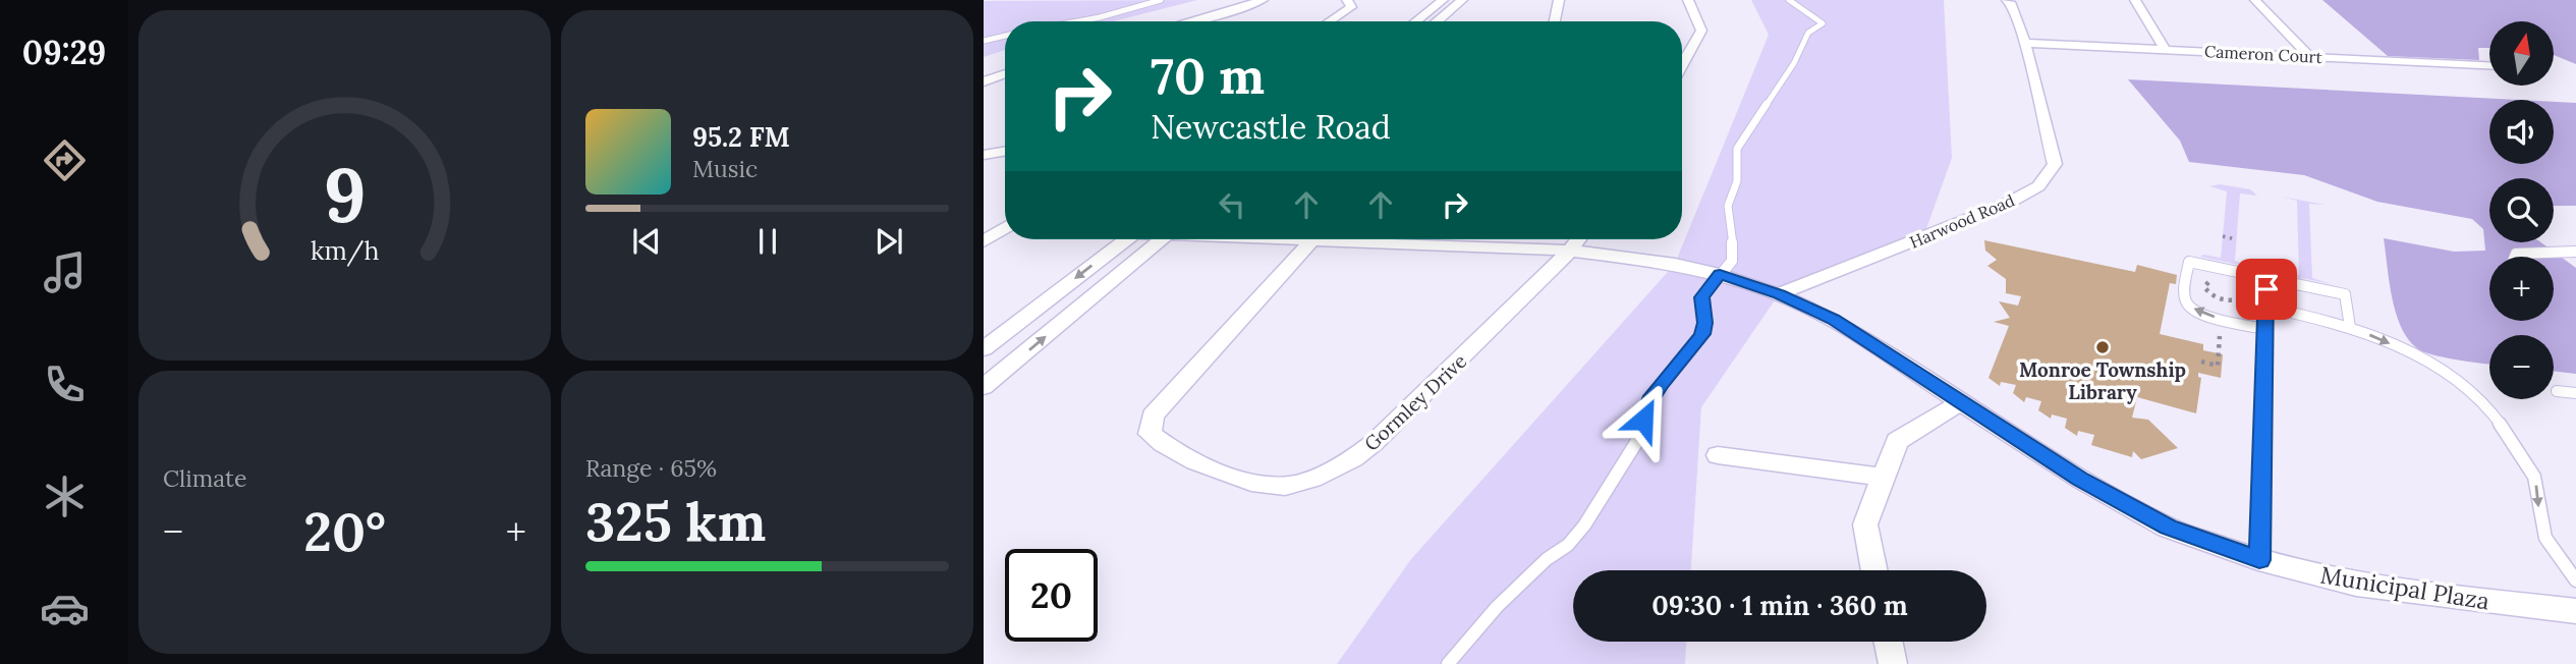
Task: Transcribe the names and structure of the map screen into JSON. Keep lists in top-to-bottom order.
{
  "streets": {
    "street": [
      "Cameron Court",
      "Harwood Road",
      "Gormley Drive",
      "Municipal Plaza"
    ]
  },
  "crossings": [
    ["Cameron Court", "Harwood Road"],
    ["Harwood Road", "Municipal Plaza"],
    ["Gormley Drive", "Municipal Plaza"]
  ],
  "places": ["Monroe Township Library"],
  "north": "top",
  "page": {
    "tabs": "09:29",
    "map_buttons": ["+", "−"],
    "turn": ["70 m", "Newcastle Road"],
    "song": ["95.2 FM", "Music"],
    "tile": [
      "Climate",
      ["Range · 65%", "325 km"]
    ],
    "heat": ["−", "20°", "+"],
    "limit": "20",
    "trip": "09:30 · 1 min · 360 m",
    "gauge": ["9", "km/h"]
  }
}
